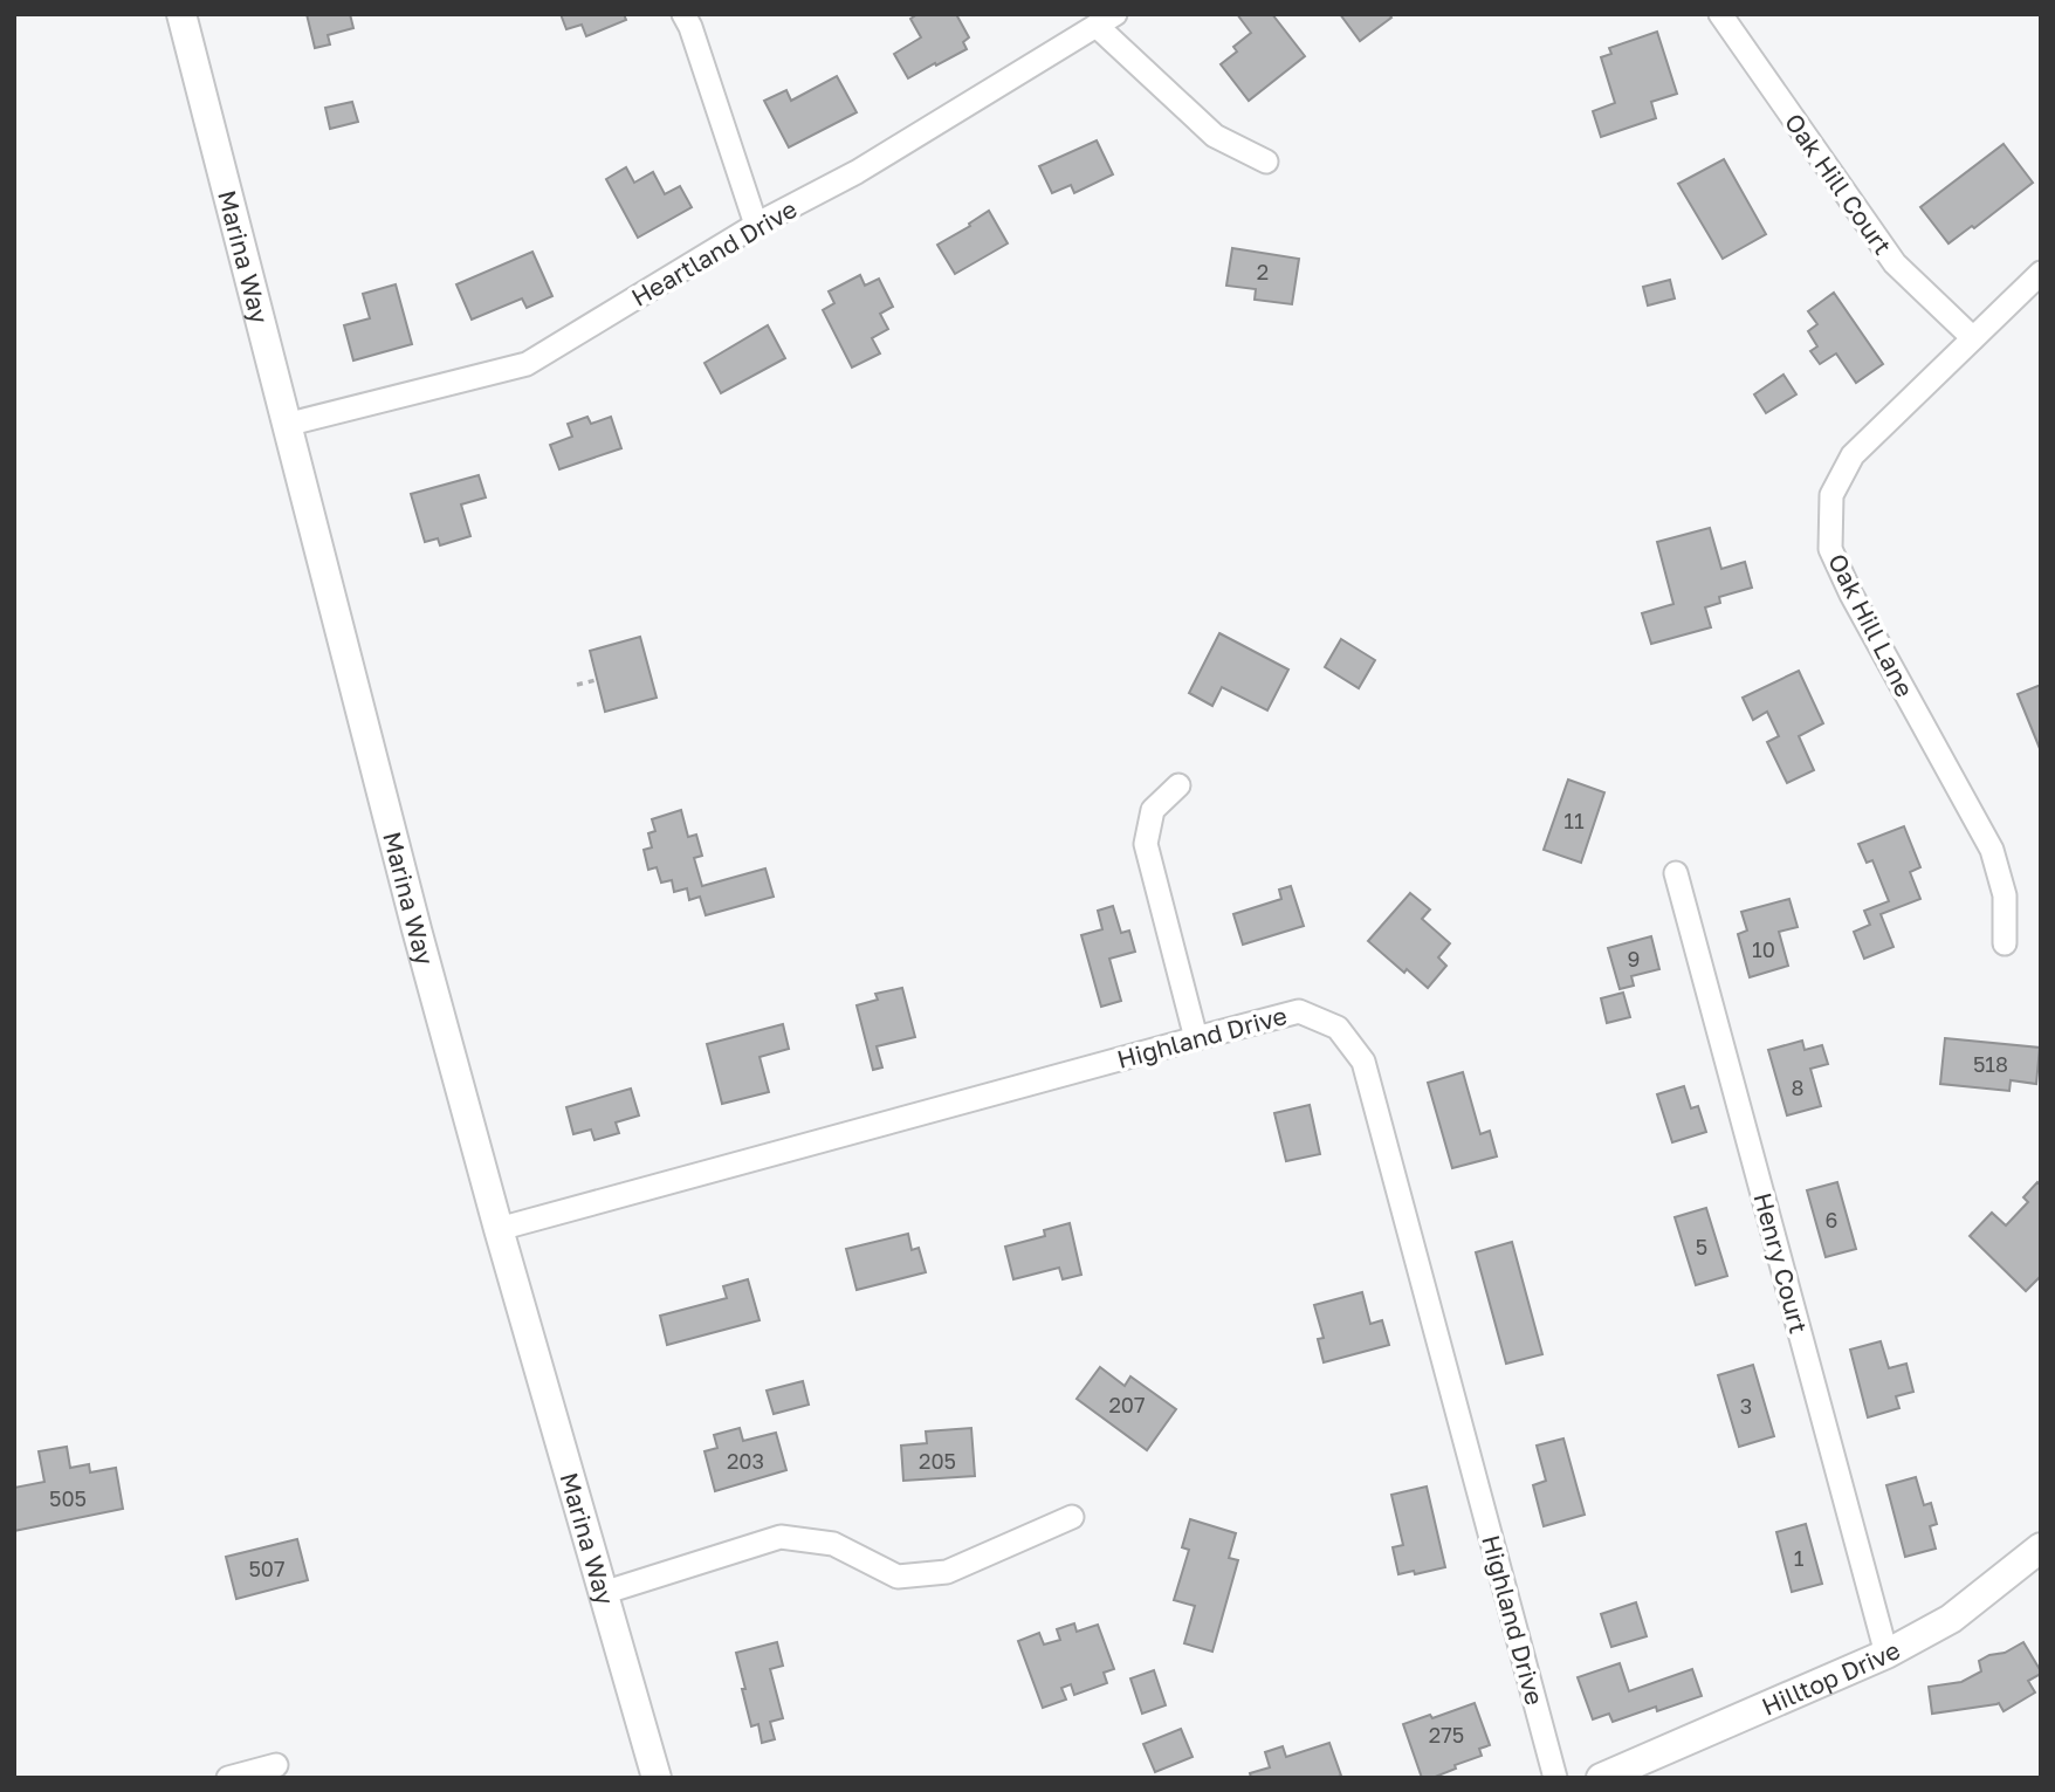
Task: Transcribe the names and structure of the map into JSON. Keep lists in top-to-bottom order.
{
  "streets": {
    "street": [
      "Oak Hill Court",
      "Heartland Drive",
      "Marina Way",
      "Oak Hill Lane",
      "Highland Drive",
      "Henry Court",
      "Hilltop Drive"
    ]
  },
  "crossings": [
    ["Oak Hill Court", "Oak Hill Lane"],
    ["Heartland Drive", "Marina Way"],
    ["Marina Way", "Highland Drive"],
    ["Henry Court", "Hilltop Drive"]
  ],
  "house_numbers": [
    "2",
    "11",
    "10",
    "9",
    "518",
    "8",
    "6",
    "5",
    "207",
    "3",
    "203",
    "205",
    "505",
    "1",
    "507",
    "275"
  ]
}
